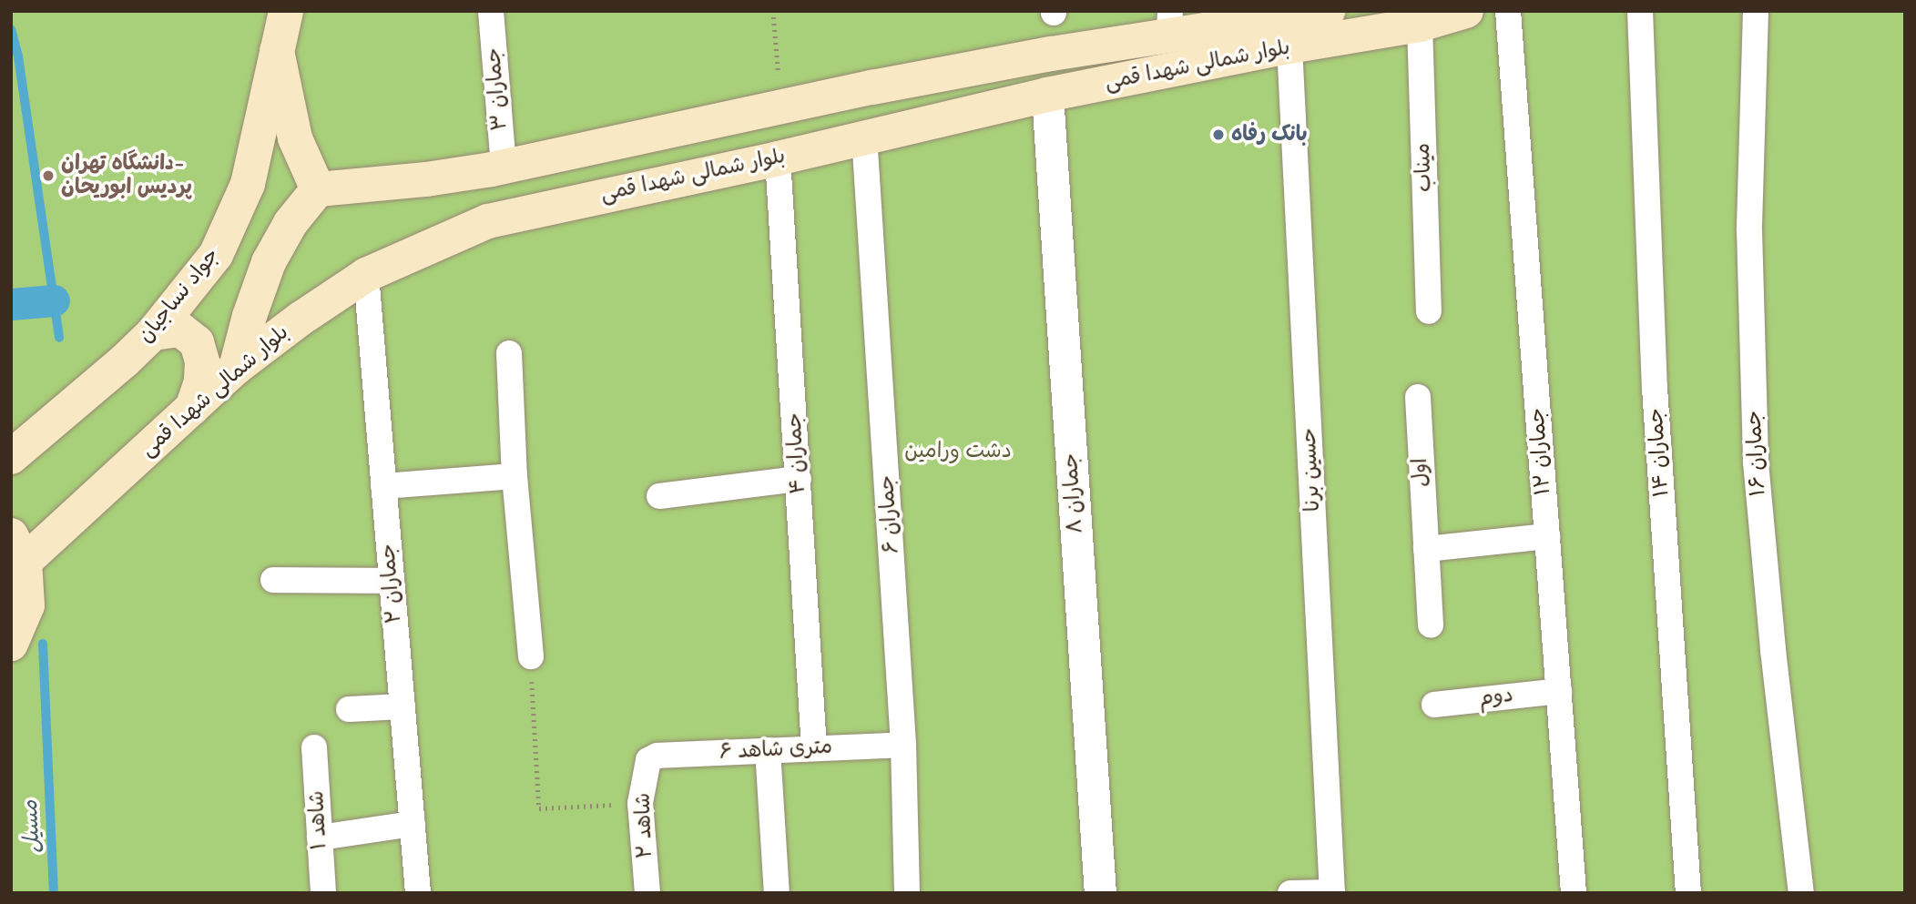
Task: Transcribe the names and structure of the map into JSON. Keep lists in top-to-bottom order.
{
  "streets": {
    "main road": ["بلوار شمالی شهدا قمی", "جواد نساجیان"],
    "street": [
      "جماران ۳",
      "میناب",
      "جماران ۱۲",
      "جماران ۱۴",
      "جماران ۴",
      "جماران ۱۶",
      "حسین برنا",
      "اول",
      "جماران ۸",
      "جماران ۶",
      "جماران ۲",
      "دوم",
      "۶ متری شاهد",
      "شاهد ۱",
      "شاهد ۲"
    ]
  },
  "crossings": [
    ["بلوار شمالی شهدا قمی", "جماران ۳"],
    ["بلوار شمالی شهدا قمی", "میناب"],
    ["بلوار شمالی شهدا قمی", "جماران ۴"],
    ["بلوار شمالی شهدا قمی", "حسین برنا"],
    ["بلوار شمالی شهدا قمی", "جماران ۸"],
    ["بلوار شمالی شهدا قمی", "جماران ۶"],
    ["بلوار شمالی شهدا قمی", "جماران ۲"],
    ["جماران ۱۲", "دوم"],
    ["جماران ۴", "۶ متری شاهد"],
    ["جماران ۶", "۶ متری شاهد"],
    ["۶ متری شاهد", "شاهد ۲"]
  ],
  "water": ["مسیل"],
  "parks": ["دشت ورامین"],
  "places": ["بانک رفاه", "دانشگاه تهران- پردیس ابوریحان"]
}
